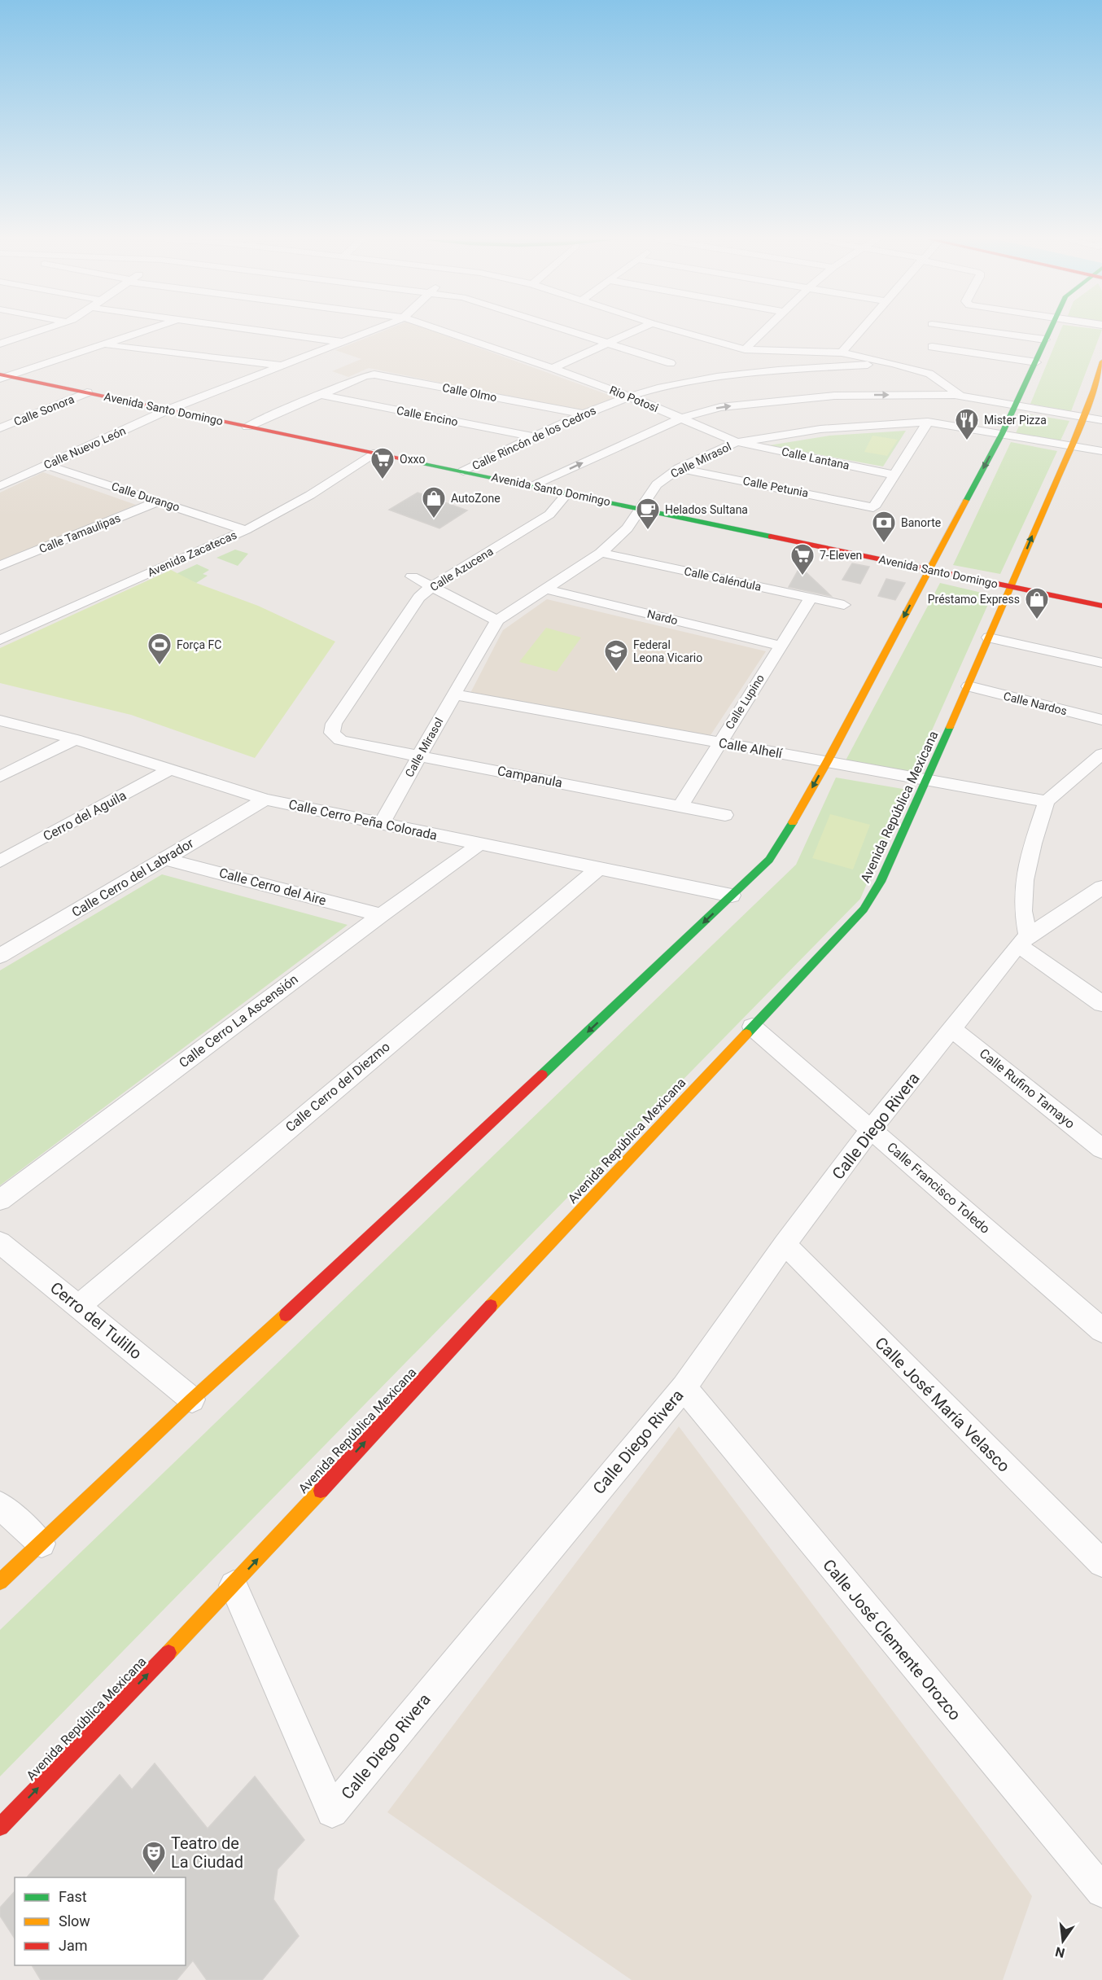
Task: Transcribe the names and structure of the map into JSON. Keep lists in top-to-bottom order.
{
  "streets": {
    "main road": ["Avenida Santo Domingo", "Avenida República Mexicana"],
    "street": [
      "Calle Olmo",
      "Rio Potosi",
      "Calle Sonora",
      "Calle Encino",
      "Calle Rincón de los Cedros",
      "Calle Nuevo León",
      "Calle Lantana",
      "Calle Mirasol",
      "Calle Petunia",
      "Calle Durango",
      "Calle Tamaulipas",
      "Avenida Zacatecas",
      "Calle Azucena",
      "Calle Caléndula",
      "Nardo",
      "Calle Lupino",
      "Calle Nardos",
      "Calle Alhelí",
      "Campanula",
      "Cerro del Aguila",
      "Calle Cerro Peña Colorada",
      "Calle Cerro del Labrador",
      "Calle Cerro del Aire",
      "Calle Cerro La Ascensión",
      "Calle Cerro del Diezmo",
      "Calle Rufino Tamayo",
      "Calle Diego Rivera",
      "Calle Francisco Toledo",
      "Cerro del Tulillo",
      "Calle José María Velasco",
      "Calle José Clemente Orozco"
    ]
  },
  "crossings": [
    ["Calle Olmo", "Avenida Santo Domingo"],
    ["Calle Olmo", "Calle Encino"],
    ["Calle Olmo", "Calle Rincón de los Cedros"],
    ["Rio Potosi", "Calle Rincón de los Cedros"],
    ["Rio Potosi", "Calle Lantana"],
    ["Rio Potosi", "Calle Mirasol"],
    ["Avenida Santo Domingo", "Calle Sonora"],
    ["Avenida Santo Domingo", "Calle Rincón de los Cedros"],
    ["Avenida Santo Domingo", "Calle Nuevo León"],
    ["Avenida Santo Domingo", "Calle Mirasol"],
    ["Avenida Santo Domingo", "Avenida Zacatecas"],
    ["Avenida Santo Domingo", "Calle Azucena"],
    ["Avenida Santo Domingo", "Avenida República Mexicana"],
    ["Calle Encino", "Calle Rincón de los Cedros"],
    ["Calle Nuevo León", "Calle Durango"],
    ["Calle Lantana", "Calle Mirasol"],
    ["Calle Lantana", "Calle Petunia"],
    ["Calle Mirasol", "Calle Petunia"],
    ["Calle Mirasol", "Calle Caléndula"],
    ["Calle Mirasol", "Nardo"],
    ["Calle Mirasol", "Calle Alhelí"],
    ["Calle Mirasol", "Campanula"],
    ["Calle Mirasol", "Avenida República Mexicana"],
    ["Calle Mirasol", "Calle Cerro Peña Colorada"],
    ["Calle Durango", "Calle Tamaulipas"],
    ["Calle Durango", "Avenida Zacatecas"],
    ["Calle Azucena", "Campanula"],
    ["Calle Caléndula", "Calle Lupino"],
    ["Nardo", "Calle Lupino"],
    ["Calle Lupino", "Calle Alhelí"],
    ["Calle Lupino", "Campanula"],
    ["Calle Nardos", "Avenida República Mexicana"],
    ["Calle Alhelí", "Avenida República Mexicana"],
    ["Avenida República Mexicana", "Calle Diego Rivera"],
    ["Avenida República Mexicana", "Calle Francisco Toledo"],
    ["Cerro del Aguila", "Calle Cerro Peña Colorada"],
    ["Calle Cerro Peña Colorada", "Calle Cerro del Labrador"],
    ["Calle Cerro Peña Colorada", "Calle Cerro La Ascensión"],
    ["Calle Cerro Peña Colorada", "Calle Cerro del Diezmo"],
    ["Calle Cerro del Labrador", "Calle Cerro del Aire"],
    ["Calle Cerro del Aire", "Calle Cerro La Ascensión"],
    ["Calle Cerro del Diezmo", "Cerro del Tulillo"],
    ["Calle Rufino Tamayo", "Calle Diego Rivera"],
    ["Calle Diego Rivera", "Calle Francisco Toledo"],
    ["Calle Diego Rivera", "Calle José María Velasco"],
    ["Calle Diego Rivera", "Calle José Clemente Orozco"]
  ],
  "one_way": ["Avenida República Mexicana"],
  "places": {
    "restaurant": ["Mister Pizza"],
    "supermarket": ["Oxxo", "7-Eleven"],
    "shop": ["AutoZone", "Préstamo Express"],
    "cafe": ["Helados Sultana"],
    "bank": ["Banorte"],
    "sports": ["Força FC"],
    "school or university": ["Federal Leona Vicario"],
    "theatre": ["Teatro de La Ciudad"]
  },
  "legend": ["Fast", "Slow", "Jam"],
  "north": "bottom"
}
